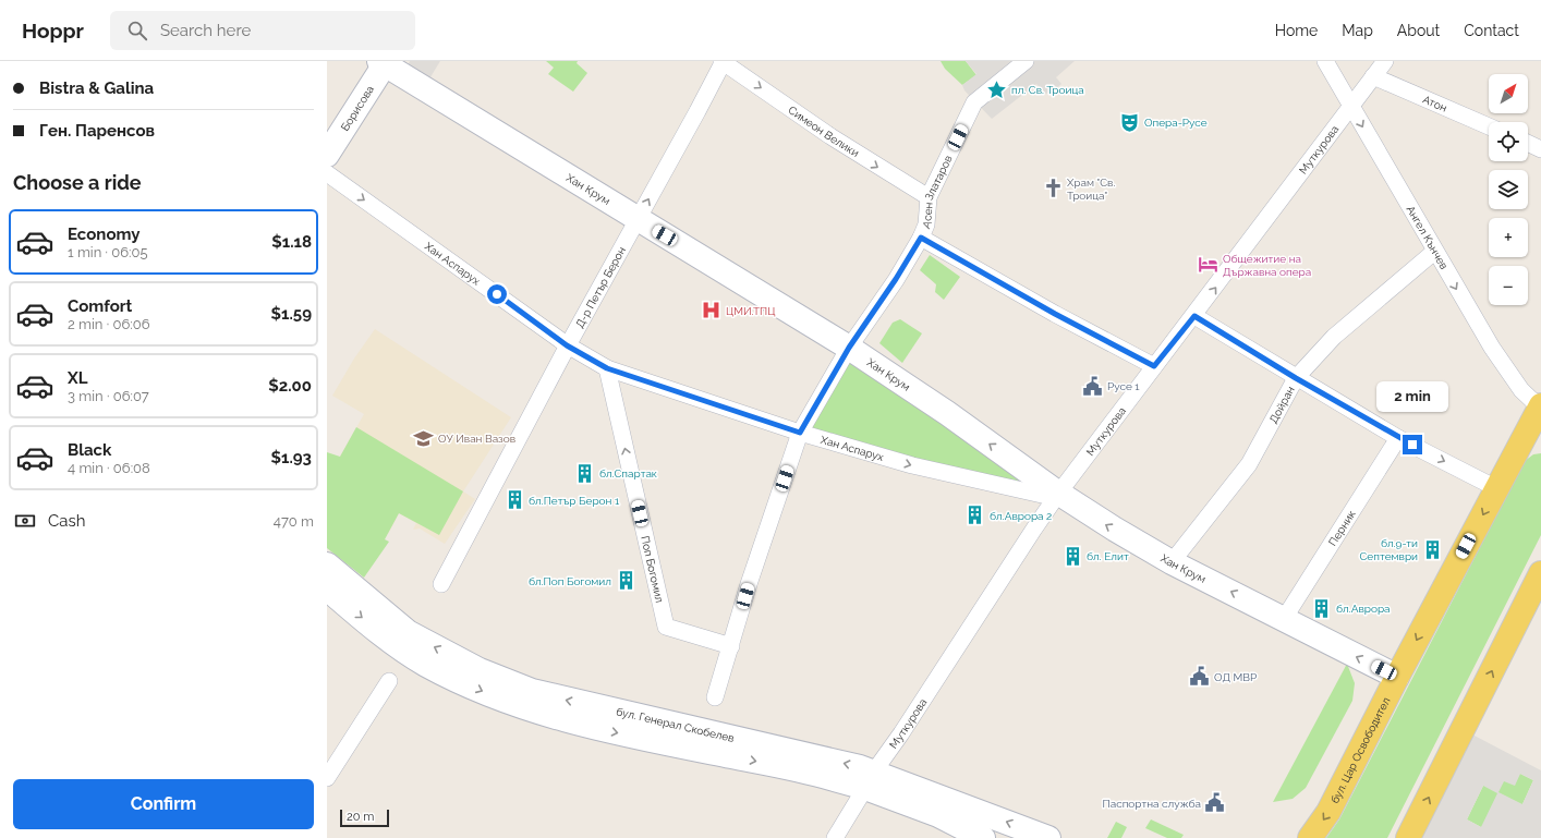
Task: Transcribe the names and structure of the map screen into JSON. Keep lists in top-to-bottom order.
{
  "streets": {
    "main road": [
      "Борисова",
      "Хан Крум",
      "бул. Генерал Скобелев",
      "бул. Цар Освободител"
    ],
    "street": [
      "Атон",
      "Симеон Велики",
      "Муткурова",
      "Асен Златаров",
      "Ангел Кънчев",
      "Хан Аспарух",
      "Д-р Петър Берон",
      "Дойран",
      "Перник",
      "Поп Богомил"
    ]
  },
  "crossings": [
    ["Атон", "Муткурова"],
    ["Борисова", "Хан Крум"],
    ["Симеон Велики", "Асен Златаров"],
    ["Симеон Велики", "Д-р Петър Берон"],
    ["Муткурова", "Хан Крум"],
    ["Муткурова", "Ангел Кънчев"],
    ["Муткурова", "Хан Аспарух"],
    ["Муткурова", "бул. Генерал Скобелев"],
    ["Хан Крум", "Асен Златаров"],
    ["Хан Крум", "Хан Аспарух"],
    ["Хан Крум", "Д-р Петър Берон"],
    ["Хан Крум", "Дойран"],
    ["Хан Крум", "Перник"],
    ["Хан Крум", "бул. Цар Освободител"],
    ["Асен Златаров", "Хан Аспарух"],
    ["Асен Златаров", "Поп Богомил"],
    ["Ангел Кънчев", "Дойран"],
    ["Ангел Кънчев", "бул. Цар Освободител"],
    ["Хан Аспарух", "Д-р Петър Берон"],
    ["Хан Аспарух", "Поп Богомил"]
  ],
  "one_way": [
    "Симеон Велики",
    "Хан Крум",
    "Ангел Кънчев",
    "Хан Аспарух",
    "Поп Богомил"
  ],
  "places": {
    "place": ["пл. Св. Троица"],
    "theatre": ["Опера-Русе"],
    "church": ["Храм \"Св. Троица\""],
    "hotel": ["Общежитие на Държавна опера"],
    "hospital": ["ЦМИ.ТПЦ"],
    "public building": ["Русе 1", "ОД МВР", "Паспортна служба"],
    "school or university": ["ОУ Иван Вазов"],
    "building": [
      "бл.Спартак",
      "бл.Петър Берон 1",
      "бл.Аврора 2",
      "бл.9-ти Септември",
      "бл. Елит",
      "бл.Поп Богомил",
      "бл.Аврора"
    ]
  },
  "scale_bar": "20 m",
  "north": "top right",
  "page": {
    "header": "Hoppr",
    "search": "Search here",
    "nav": [
      "Home",
      "Map",
      "About",
      "Contact"
    ],
    "banner": ["Bistra & Galina", "Ген. Паренсов"],
    "map_buttons": ["+", "−"],
    "heading": "Choose a ride",
    "list": [
      {
        "name": "Economy",
        "note": "1 min · 06:05",
        "value": "$1.18"
      },
      {
        "name": "Comfort",
        "note": "2 min · 06:06",
        "value": "$1.59"
      },
      {
        "name": "XL",
        "note": "3 min · 06:07",
        "value": "$2.00"
      },
      {
        "name": "Black",
        "note": "4 min · 06:08",
        "value": "$1.93"
      }
    ],
    "bubble": "2 min",
    "pay": ["Cash", "470 m"],
    "buttons": "Confirm",
    "scale": "20 m"
  }
}
